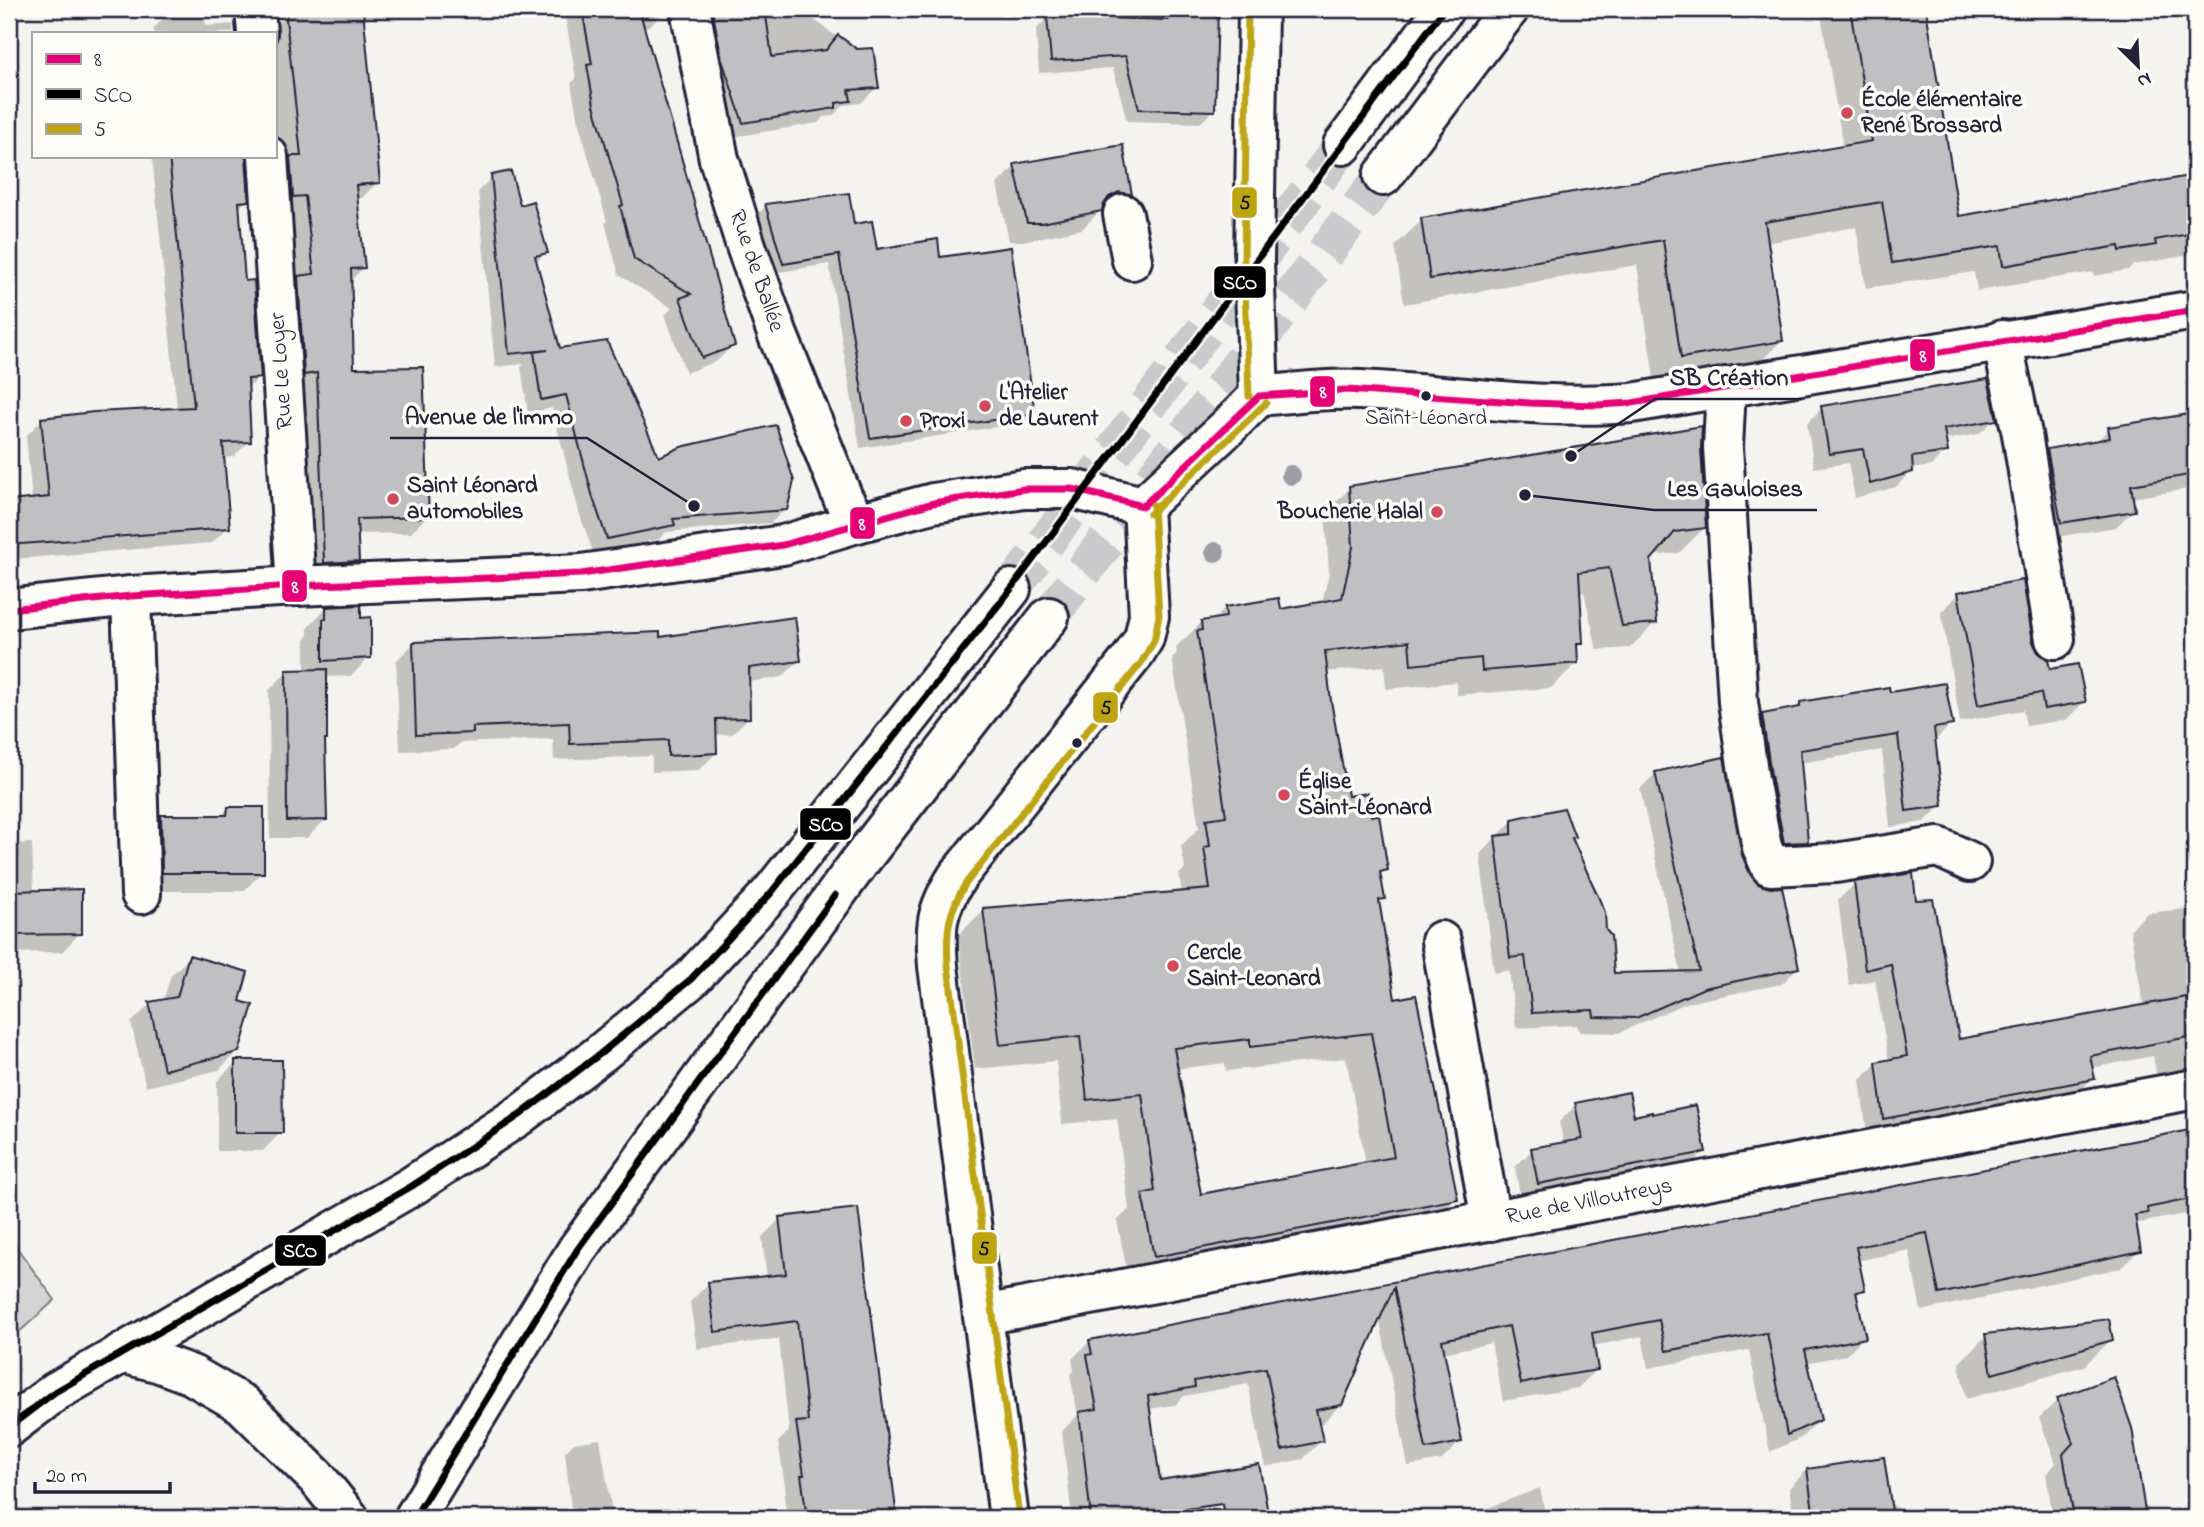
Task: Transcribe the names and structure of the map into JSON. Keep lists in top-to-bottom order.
{
  "streets": {
    "main road": ["Rue de Ballée", "Rue Le Loyer", "Rue de Villoutreys"]
  },
  "places": [
    "École élémentaire René Brossard",
    "Saint-Léonard",
    "L'Atelier de Laurent",
    "Proxi",
    "SB Création",
    "Les Gauloises",
    "Saint Léonard automobiles",
    "Avenue de l'immo",
    "Boucherie Halal",
    "Église Saint-Léonard",
    "Cercle Saint-Leonard"
  ],
  "lines": ["transit line SCO", "transit line 5", "transit line 8"],
  "legend": ["8", "SCO", "5"],
  "scale_bar": "20 m",
  "north": "bottom right"
}
